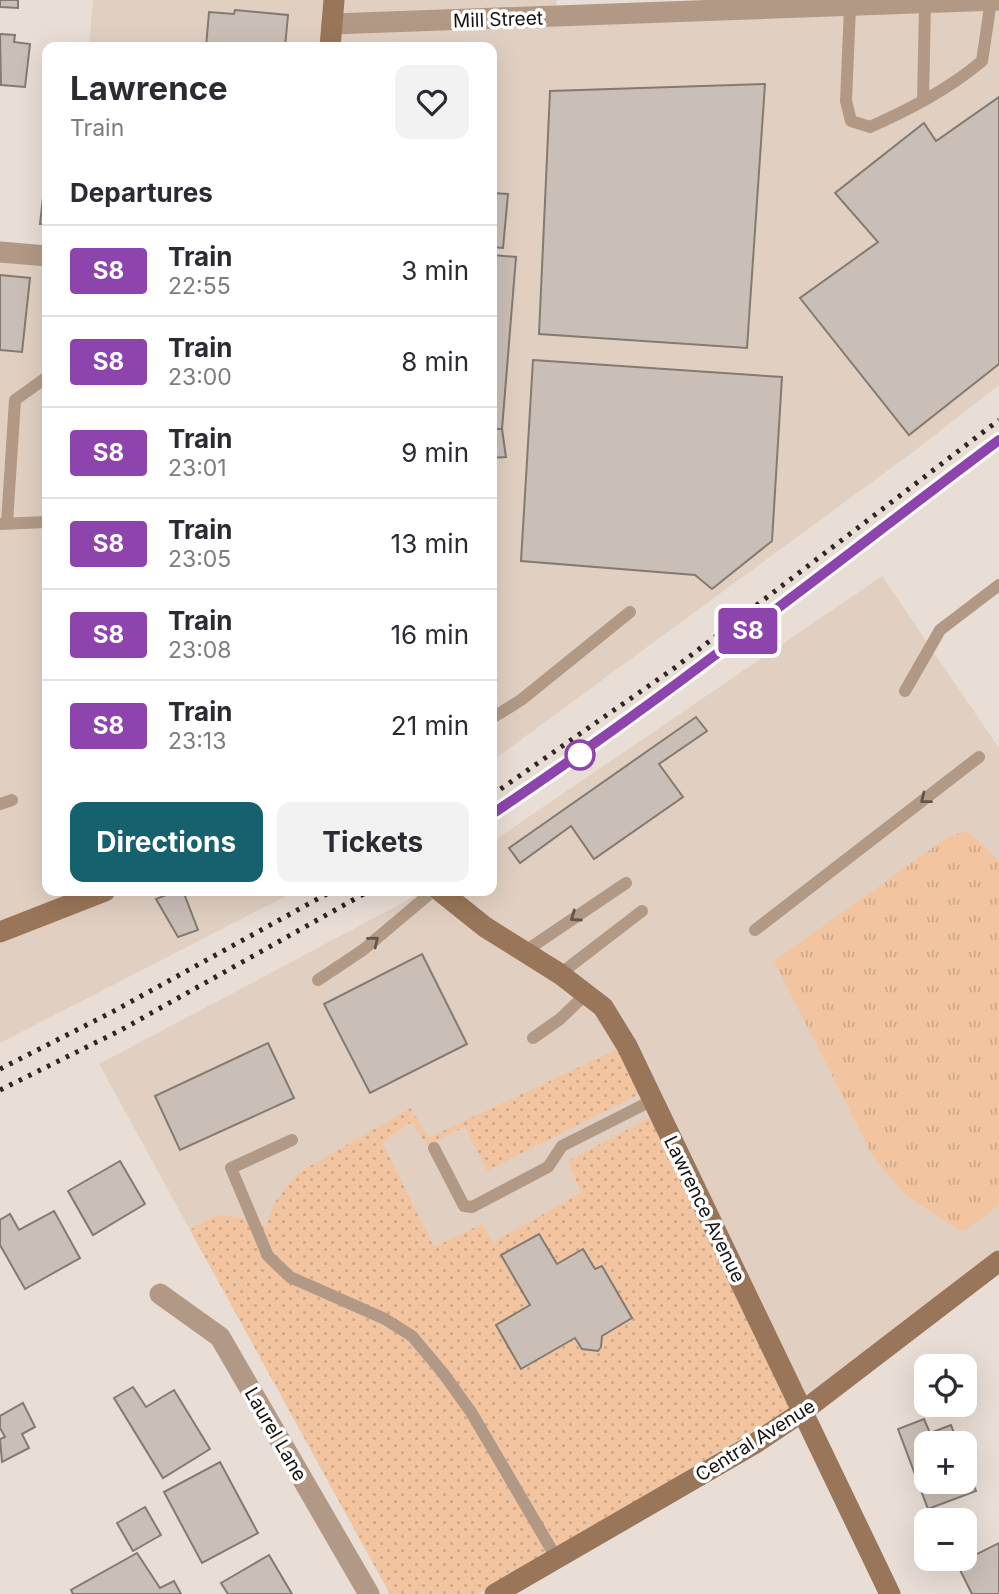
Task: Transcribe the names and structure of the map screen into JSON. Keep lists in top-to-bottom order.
{
  "streets": {
    "street": [
      "Mill Street",
      "Lawrence Avenue",
      "Laurel Lane",
      "Central Avenue"
    ]
  },
  "crossings": [
    ["Lawrence Avenue", "Central Avenue"]
  ],
  "page": {
    "on_map": "S8",
    "heading": [
      ["Lawrence", "Train"],
      "Departures"
    ],
    "list": [
      {
        "mark": "S8",
        "name": "Train",
        "note": "22:55",
        "value": "3 min"
      },
      {
        "mark": "S8",
        "name": "Train",
        "note": "23:00",
        "value": "8 min"
      },
      {
        "mark": "S8",
        "name": "Train",
        "note": "23:01",
        "value": "9 min"
      },
      {
        "mark": "S8",
        "name": "Train",
        "note": "23:05",
        "value": "13 min"
      },
      {
        "mark": "S8",
        "name": "Train",
        "note": "23:08",
        "value": "16 min"
      },
      {
        "mark": "S8",
        "name": "Train",
        "note": "23:13",
        "value": "21 min"
      }
    ],
    "buttons": ["Directions", "Tickets"],
    "map_buttons": ["+", "−"]
  }
}
